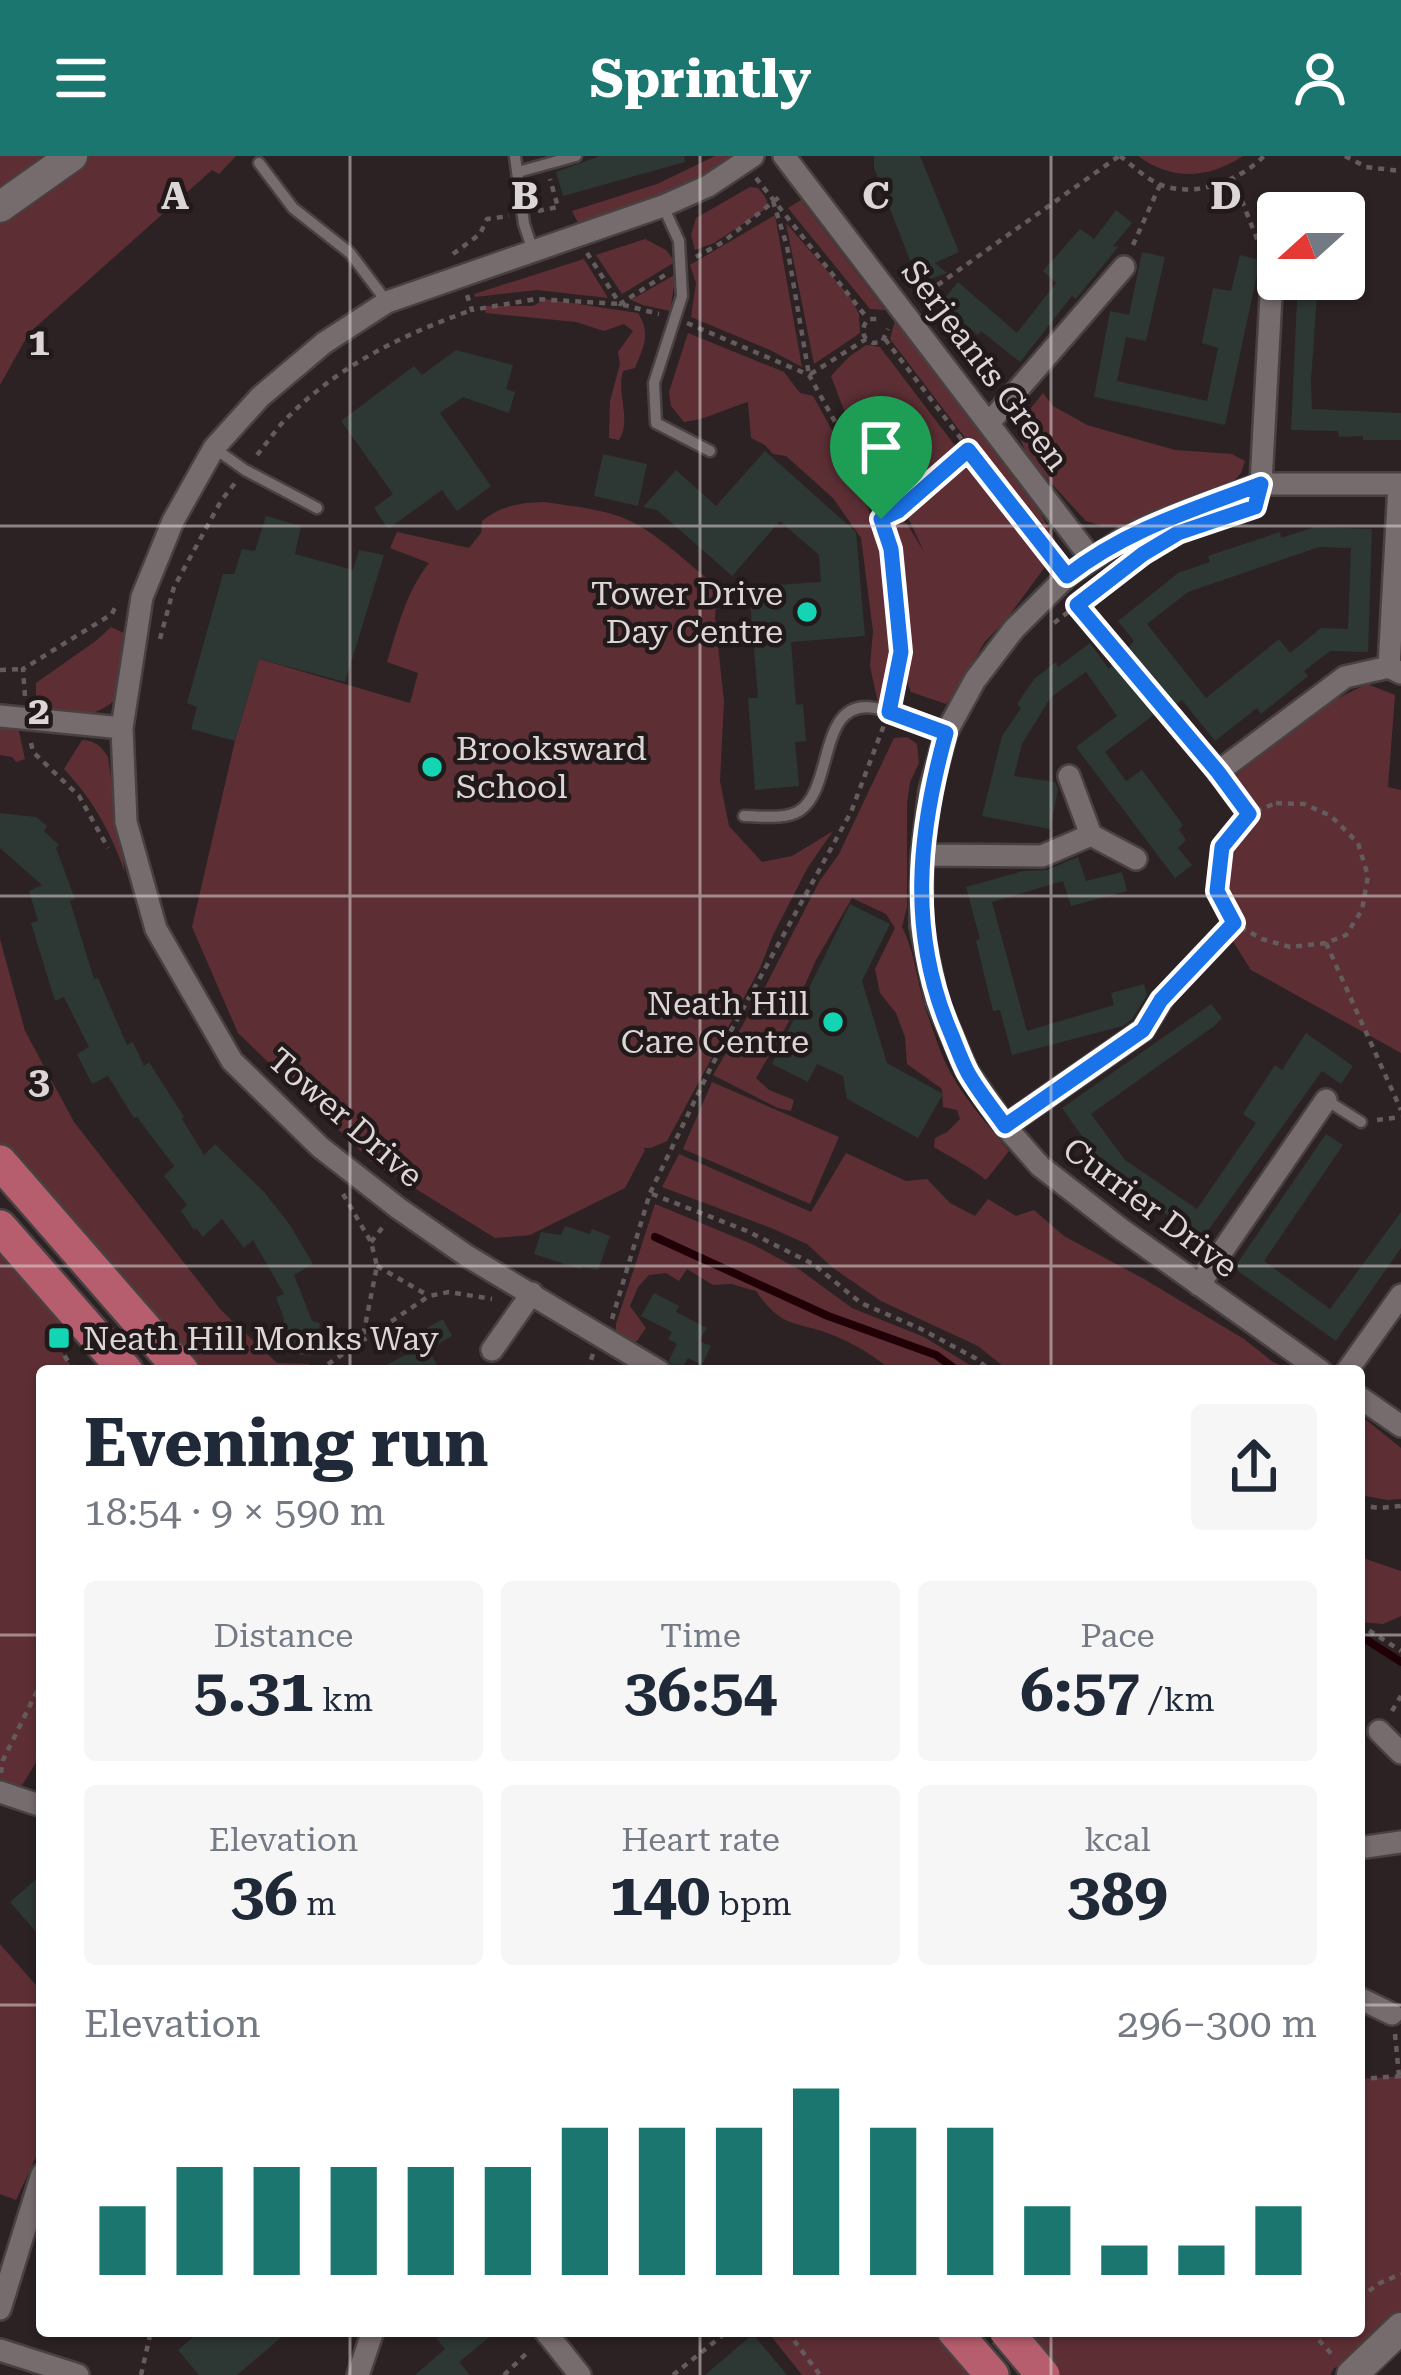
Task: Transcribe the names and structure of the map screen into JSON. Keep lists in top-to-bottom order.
{
  "streets": {
    "street": ["Serjeants Green", "Tower Drive", "Currier Drive"]
  },
  "crossings": [
    ["Serjeants Green", "Currier Drive"]
  ],
  "places": {
    "other": ["Tower Drive Day Centre", "Brooksward School", "Neath Hill Care Centre"],
    "transit": ["Neath Hill Monks Way"]
  },
  "north": "left",
  "page": {
    "header": "Sprintly",
    "heading": ["Evening run", "18:54 · 9 × 590 m"],
    "stats": [
      ["Distance", "5.31 km"],
      ["Time", "36:54"],
      ["Pace", "6:57 /km"],
      ["Elevation", "36 m"],
      ["Heart rate", "140 bpm"],
      ["kcal", "389"]
    ],
    "chart": ["Elevation", "296–300 m"]
  },
  "grid": {
    "columns": [
      "A",
      "B",
      "C",
      "D"
    ],
    "rows": ["1", "2", "3"]
  }
}
